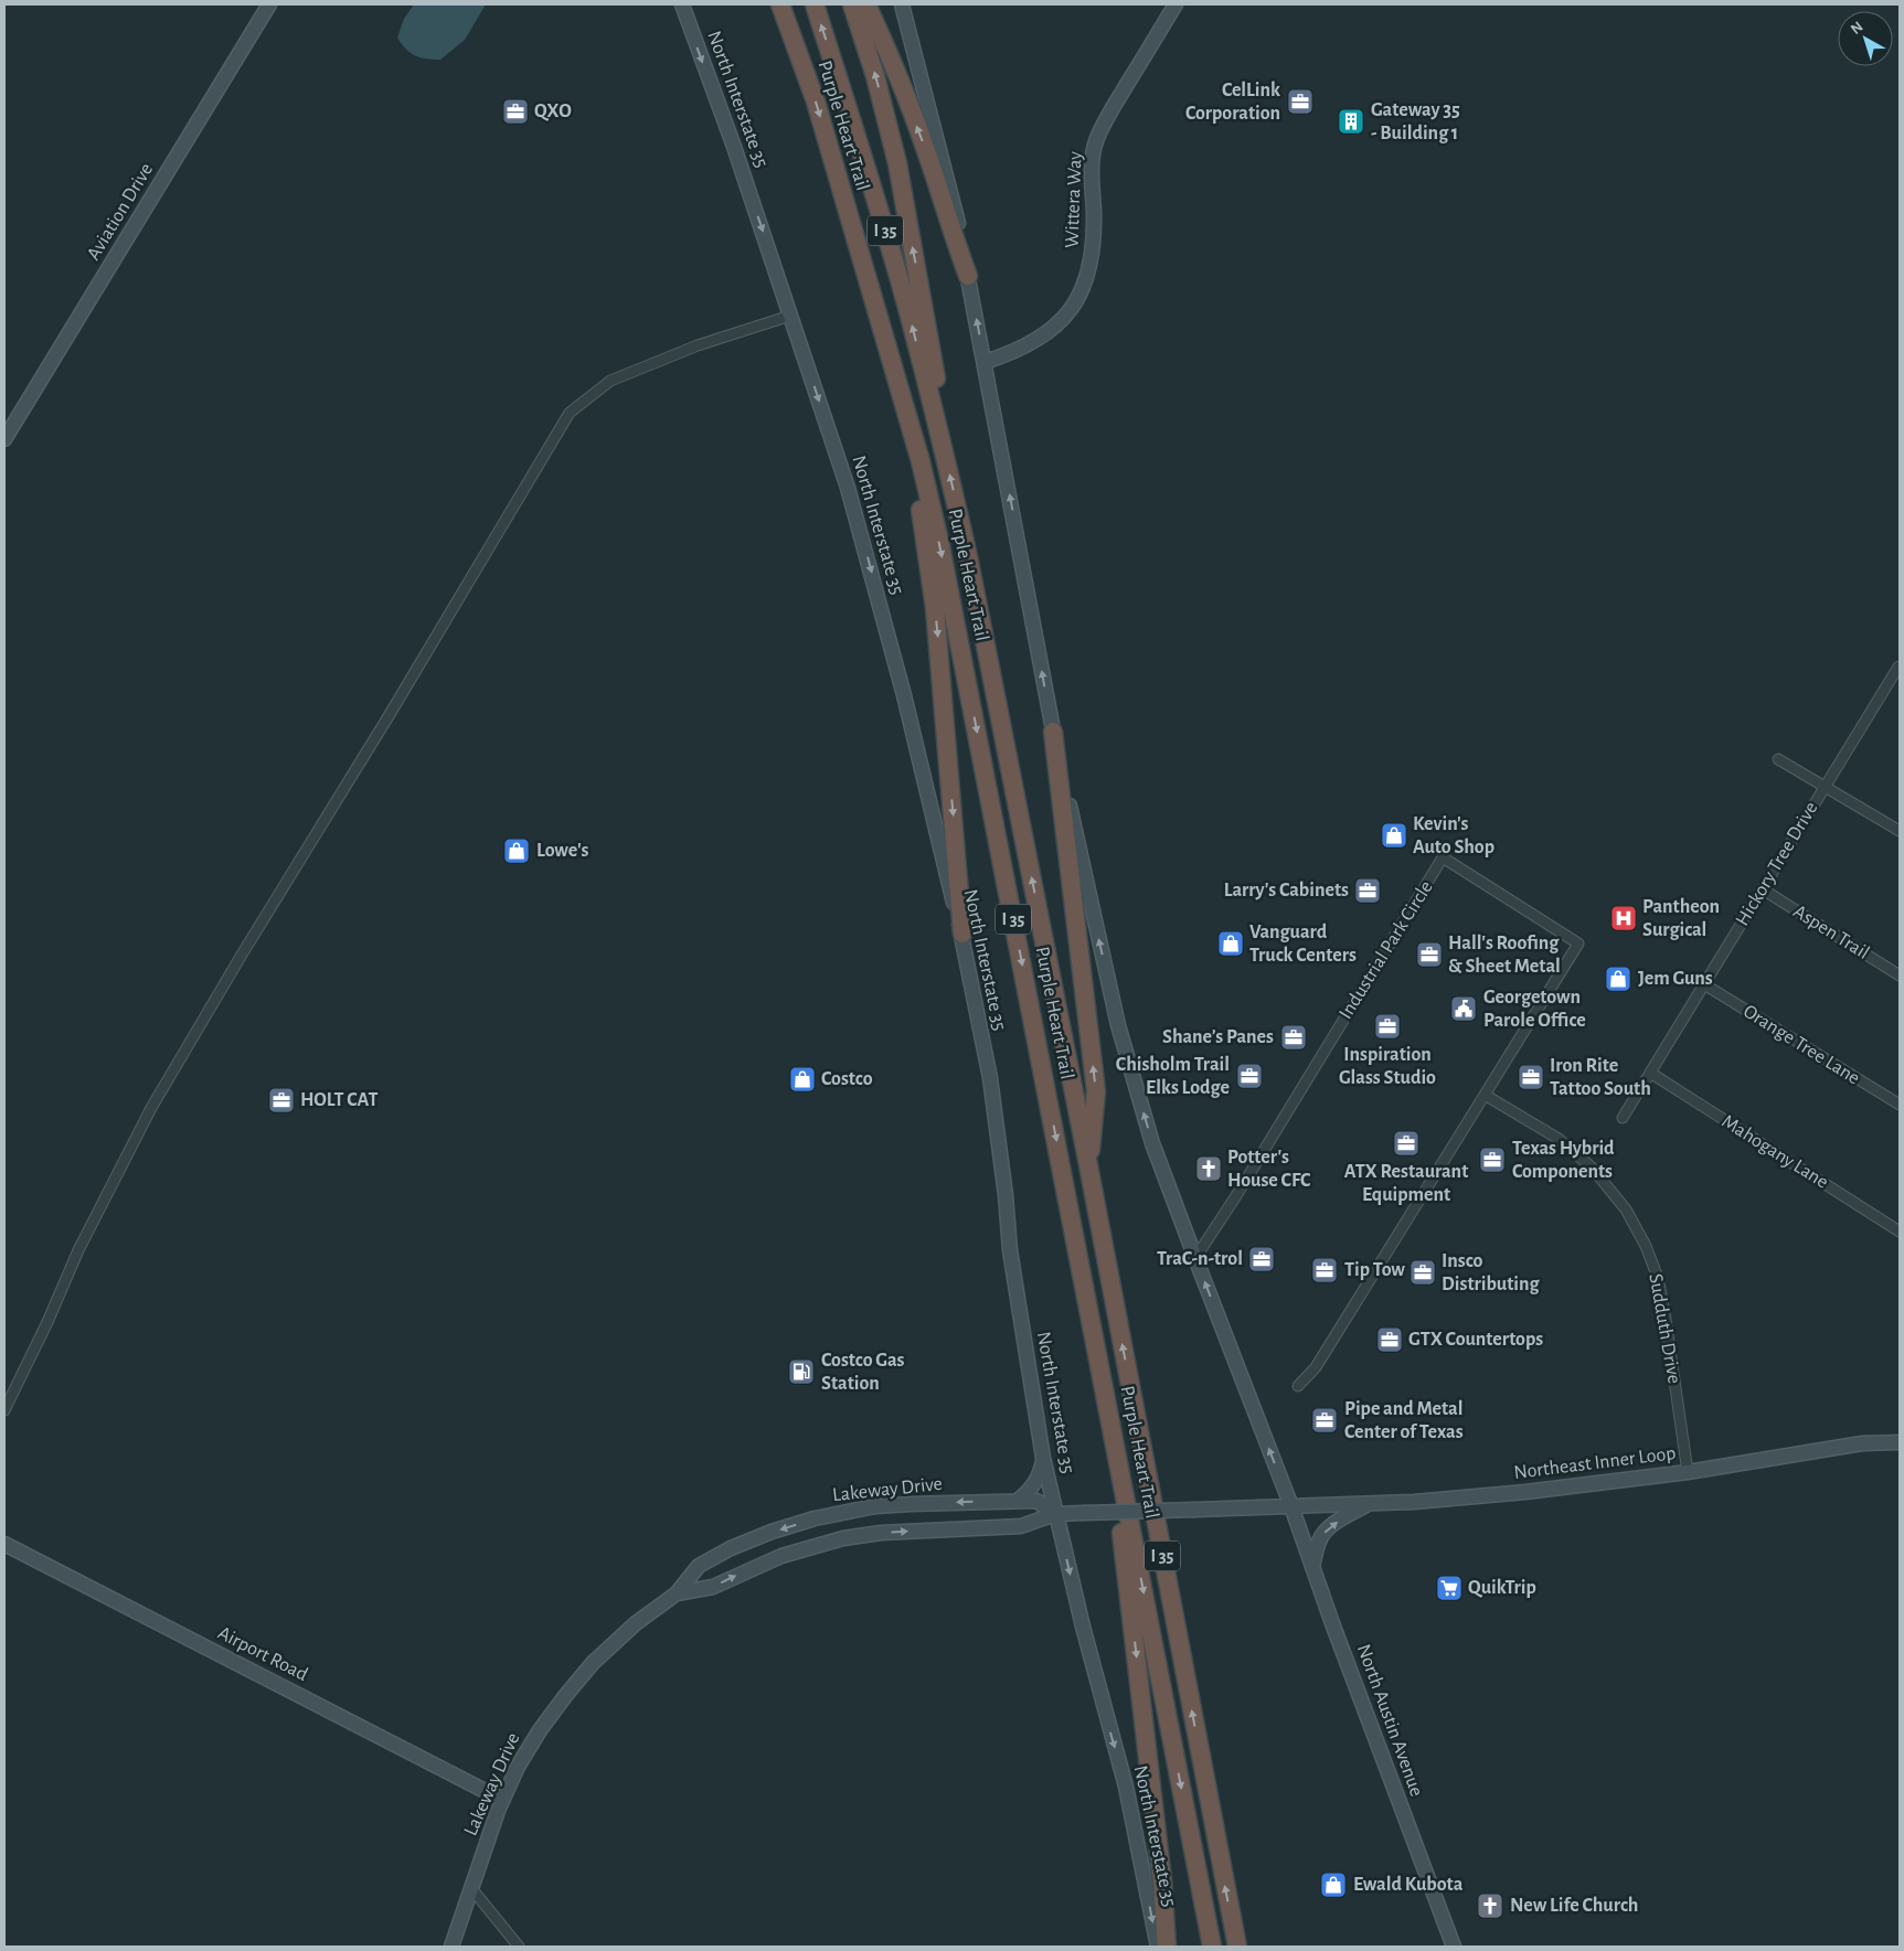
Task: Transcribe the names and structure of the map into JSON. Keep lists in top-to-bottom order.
{
  "streets": {
    "highway": ["Purple Heart Trail", "I 35"],
    "main road": [
      "North Interstate 35",
      "Wittera Way",
      "Aviation Drive",
      "Northeast Inner Loop",
      "Lakeway Drive",
      "Airport Road",
      "North Austin Avenue"
    ],
    "street": [
      "Hickory Tree Drive",
      "Aspen Trail",
      "Industrial Park Circle",
      "Orange Tree Lane",
      "Mahogany Lane",
      "Sudduth Drive"
    ]
  },
  "crossings": [
    ["North Interstate 35", "Lakeway Drive"],
    ["Hickory Tree Drive", "Aspen Trail"],
    ["Hickory Tree Drive", "Orange Tree Lane"],
    ["Hickory Tree Drive", "Mahogany Lane"],
    ["Industrial Park Circle", "Sudduth Drive"],
    ["Sudduth Drive", "Northeast Inner Loop"],
    ["Northeast Inner Loop", "Lakeway Drive"],
    ["Northeast Inner Loop", "North Austin Avenue"],
    ["Lakeway Drive", "Airport Road"],
    ["Lakeway Drive", "North Austin Avenue"]
  ],
  "one_way": ["North Interstate 35"],
  "places": {
    "office": [
      "CelLink Corporation",
      "QXO",
      "Larry's Cabinets",
      "Hall's Roofing & Sheet Metal",
      "Inspiration Glass Studio",
      "Shane’s Panes",
      "Chisholm Trail Elks Lodge",
      "Iron Rite Tattoo South",
      "HOLT CAT",
      "ATX Restaurant Equipment",
      "Texas Hybrid Components",
      "TraC-n-trol",
      "Tip Tow",
      "Insco Distributing",
      "GTX Countertops",
      "Pipe and Metal Center of Texas"
    ],
    "building": ["Gateway 35 - Building 1"],
    "shop": [
      "Kevin's Auto Shop",
      "Lowe's",
      "Vanguard Truck Centers",
      "Jem Guns",
      "Costco",
      "Ewald Kubota"
    ],
    "hospital": ["Pantheon Surgical"],
    "public building": ["Georgetown Parole Office"],
    "church": ["Potter's House CFC", "New Life Church"],
    "fuel station": ["Costco Gas Station"],
    "supermarket": ["QuikTrip"]
  },
  "north": "top left"
}
